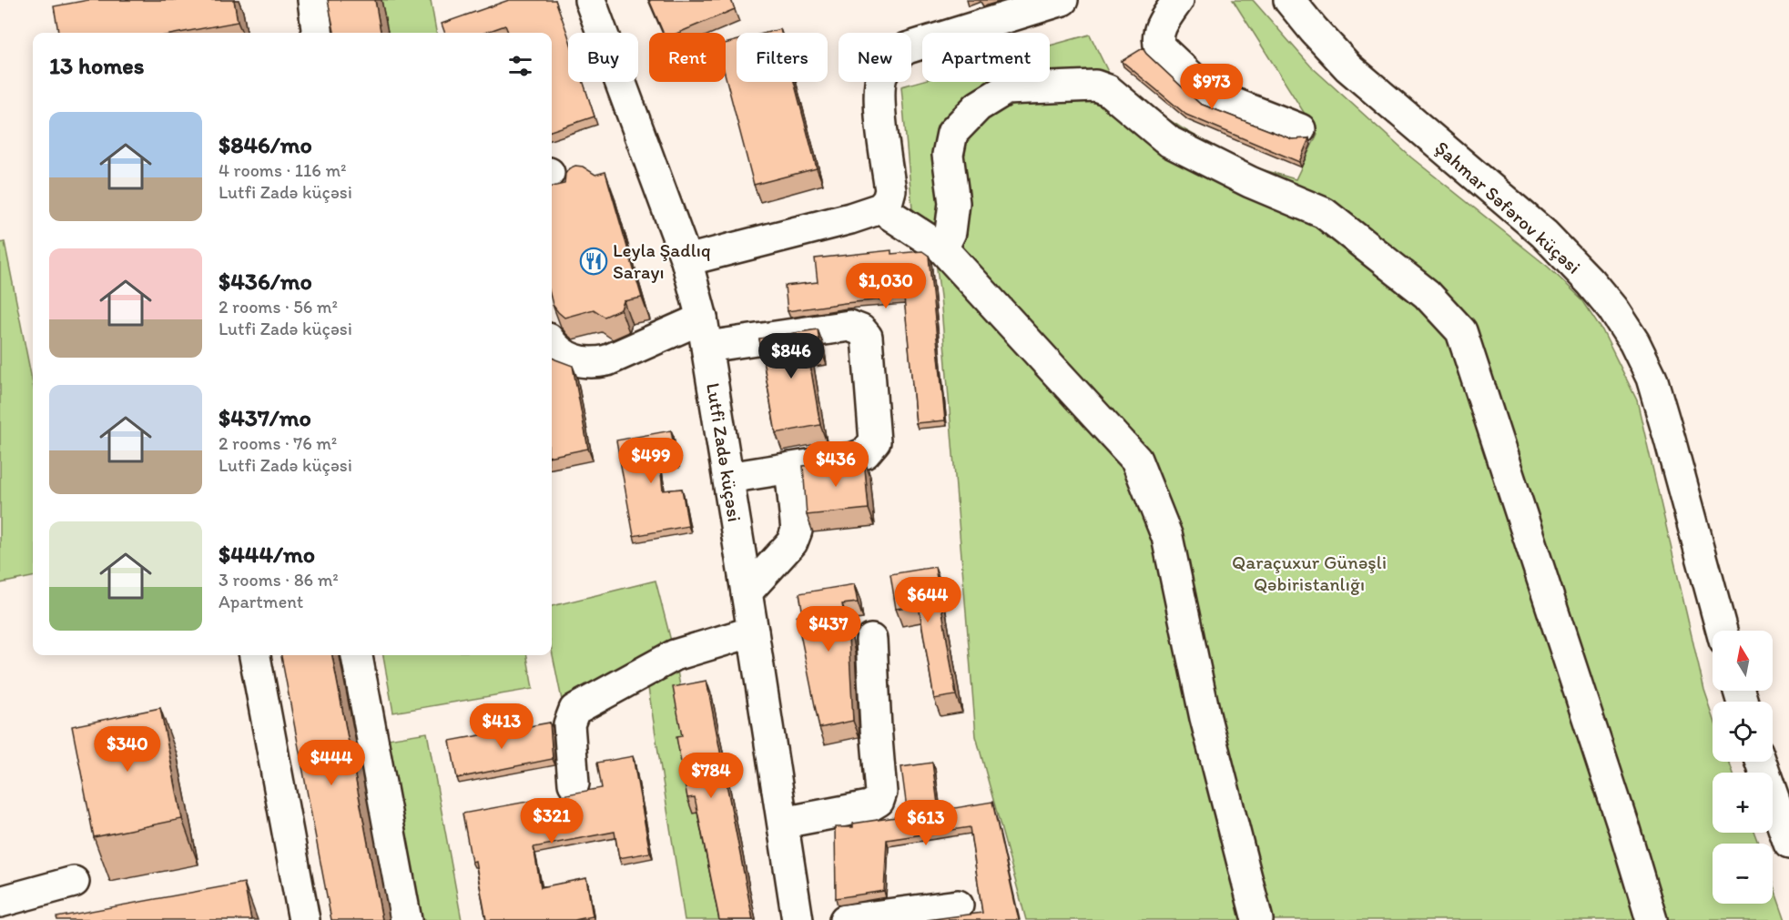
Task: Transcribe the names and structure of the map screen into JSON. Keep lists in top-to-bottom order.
{
  "streets": {
    "main road": ["Şahmar Səfərov küçəsi", "Lutfi Zadə küçəsi"]
  },
  "parks": ["Qaraçuxur Günəşli Qəbiristanlığı"],
  "places": {
    "restaurant": ["Leyla Şadlıq Sarayı"]
  },
  "north": "top",
  "page": {
    "chip": [
      "Buy",
      "Rent",
      "Filters",
      "New",
      "Apartment"
    ],
    "heading": "13 homes",
    "price": [
      "$973",
      "$1,030",
      "$846",
      "$499",
      "$436",
      "$644",
      "$437",
      "$413",
      "$340",
      "$444",
      "$784",
      "$321",
      "$613"
    ],
    "list": [
      {
        "name": "$846/mo",
        "note": "4 rooms · 116 m² · Lutfi Zadə küçəsi"
      },
      {
        "name": "$436/mo",
        "note": "2 rooms · 56 m² · Lutfi Zadə küçəsi"
      },
      {
        "name": "$437/mo",
        "note": "2 rooms · 76 m² · Lutfi Zadə küçəsi"
      },
      {
        "name": "$444/mo",
        "note": "3 rooms · 86 m² · Apartment"
      }
    ],
    "map_buttons": ["+", "−"]
  }
}
